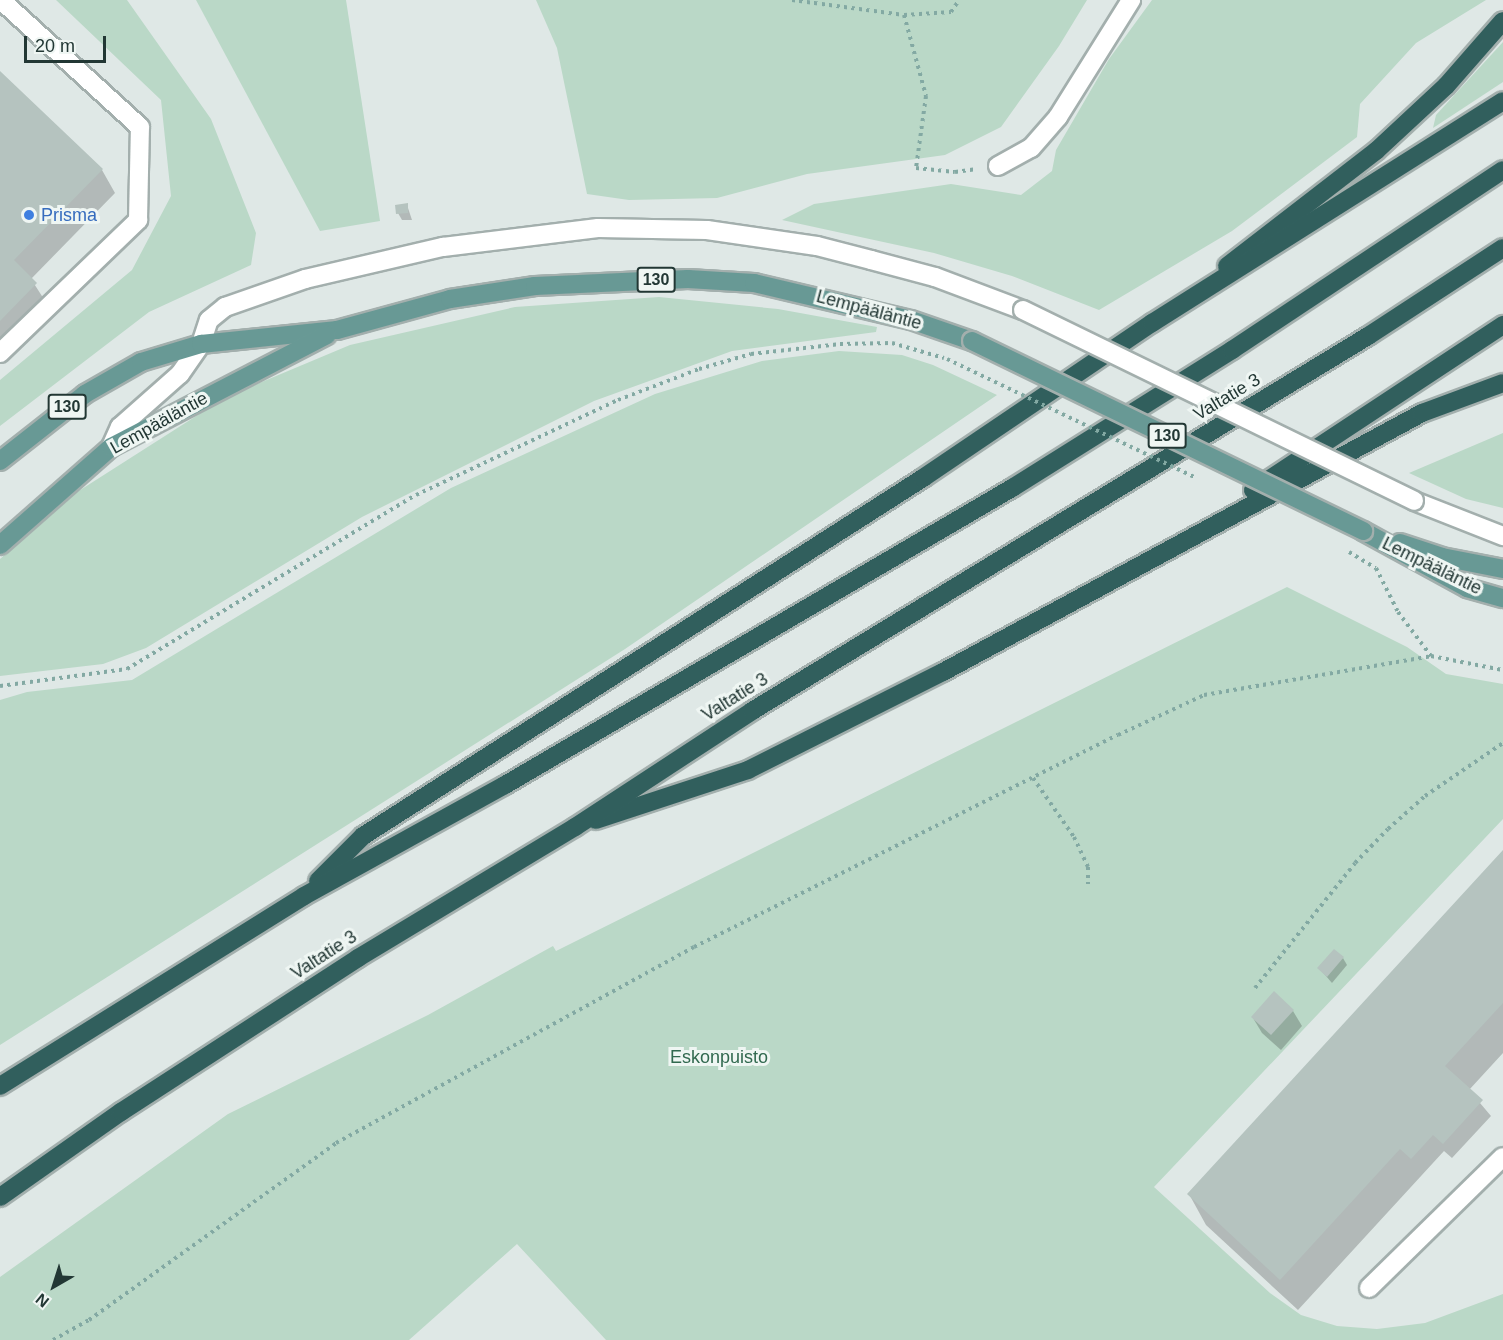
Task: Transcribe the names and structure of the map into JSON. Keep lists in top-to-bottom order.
{
  "streets": {
    "highway": ["Valtatie 3"],
    "main road": ["130", "Lempääläntie"]
  },
  "parks": ["Eskonpuisto"],
  "places": ["Prisma"],
  "scale_bar": "20 m",
  "north": "bottom left"
}
